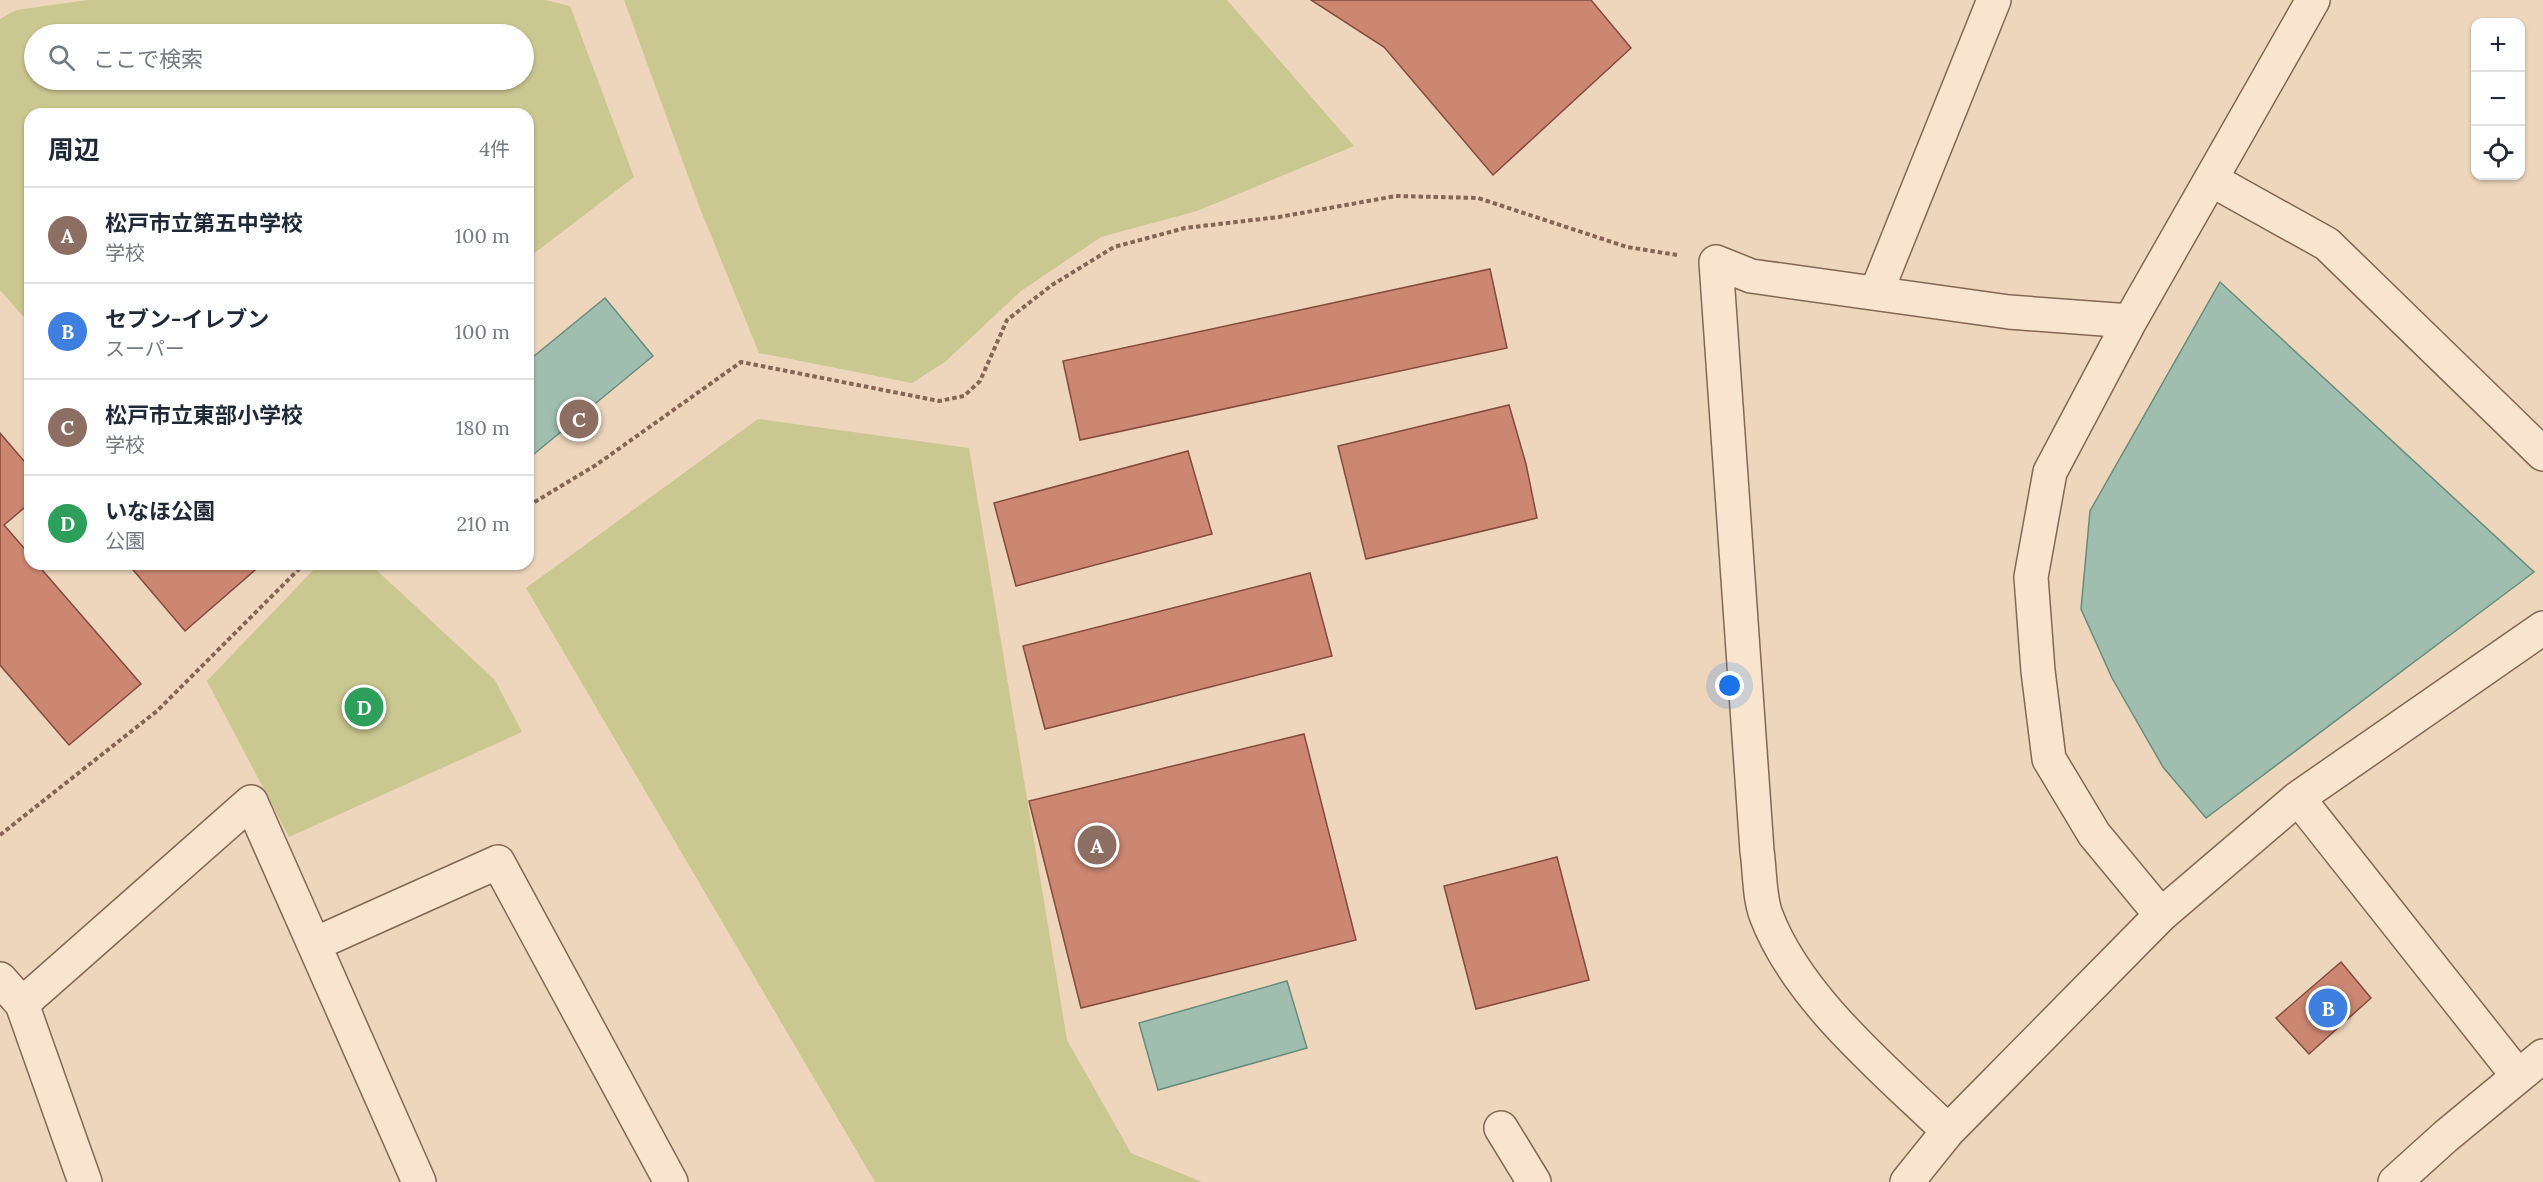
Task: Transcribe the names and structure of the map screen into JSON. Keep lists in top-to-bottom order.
{
  "page": {
    "map_buttons": ["+", "−"],
    "search": "ここで検索",
    "heading": ["周辺", "4件"],
    "list": [
      {
        "mark": "A",
        "name": "松戸市立第五中学校",
        "note": "学校",
        "value": "100 m"
      },
      {
        "mark": "B",
        "name": "セブン-イレブン",
        "note": "スーパー",
        "value": "100 m"
      },
      {
        "mark": "C",
        "name": "松戸市立東部小学校",
        "note": "学校",
        "value": "180 m"
      },
      {
        "mark": "D",
        "name": "いなほ公園",
        "note": "公園",
        "value": "210 m"
      }
    ],
    "pins": [
      "C",
      "D",
      "A",
      "B"
    ]
  }
}
